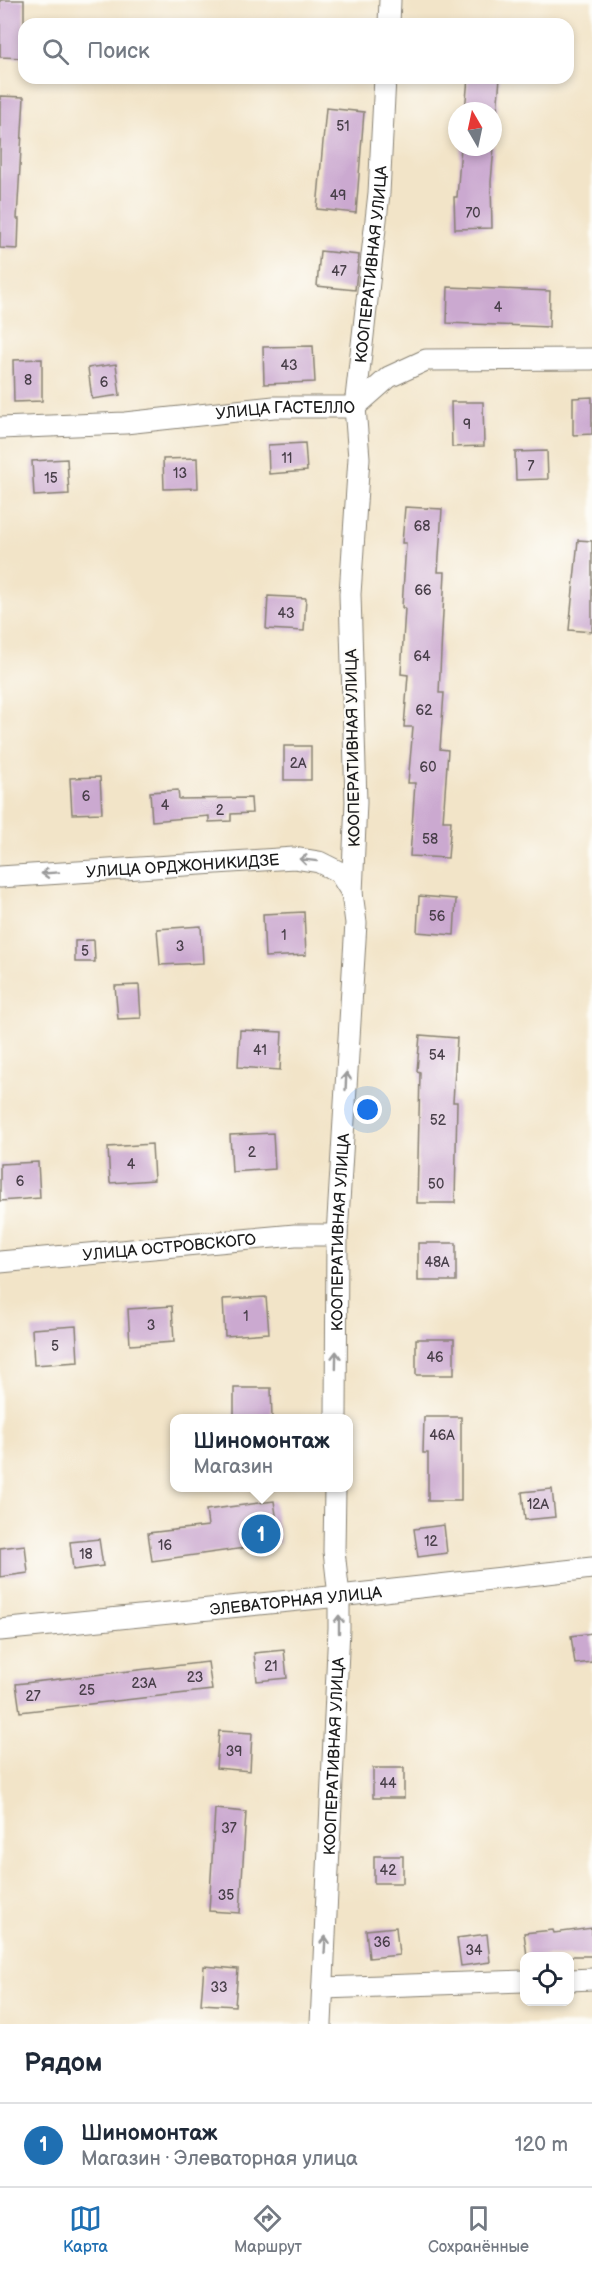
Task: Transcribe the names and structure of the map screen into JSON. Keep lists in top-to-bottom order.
{
  "streets": {
    "street": [
      "КООПЕРАТИВНАЯ УЛИЦА",
      "УЛИЦА ГАСТЕЛЛО",
      "УЛИЦА ОРДЖОНИКИДЗЕ",
      "УЛИЦА ОСТРОВСКОГО",
      "ЭЛЕВАТОРНАЯ УЛИЦА"
    ]
  },
  "crossings": [
    ["КООПЕРАТИВНАЯ УЛИЦА", "УЛИЦА ГАСТЕЛЛО"],
    ["КООПЕРАТИВНАЯ УЛИЦА", "УЛИЦА ОРДЖОНИКИДЗЕ"],
    ["КООПЕРАТИВНАЯ УЛИЦА", "УЛИЦА ОСТРОВСКОГО"],
    ["КООПЕРАТИВНАЯ УЛИЦА", "ЭЛЕВАТОРНАЯ УЛИЦА"]
  ],
  "one_way": ["КООПЕРАТИВНАЯ УЛИЦА", "УЛИЦА ОРДЖОНИКИДЗЕ"],
  "house_numbers": [
    "51",
    "49",
    "70",
    "47",
    "4",
    "43",
    "8",
    "6",
    "9",
    "11",
    "7",
    "13",
    "15",
    "68",
    "66",
    "43",
    "64",
    "62",
    "2А",
    "60",
    "6",
    "4",
    "2",
    "58",
    "56",
    "1",
    "3",
    "5",
    "41",
    "54",
    "52",
    "2",
    "4",
    "6",
    "50",
    "48А",
    "1",
    "3",
    "5",
    "46",
    "46А",
    "12А",
    "12",
    "16",
    "18",
    "21",
    "23",
    "23А",
    "25",
    "27",
    "39",
    "44",
    "37",
    "42",
    "35",
    "36",
    "34",
    "33"
  ],
  "north": "top",
  "page": {
    "search": "Поиск",
    "popup": ["Шиномонтаж", "Магазин"],
    "pins": "1",
    "heading": "Рядом",
    "list": [
      {
        "mark": "1",
        "name": "Шиномонтаж",
        "note": "Магазин · Элеваторная улица",
        "value": "120 m"
      }
    ],
    "nav": ["Карта", "Маршрут", "Сохранённые"]
  }
}
